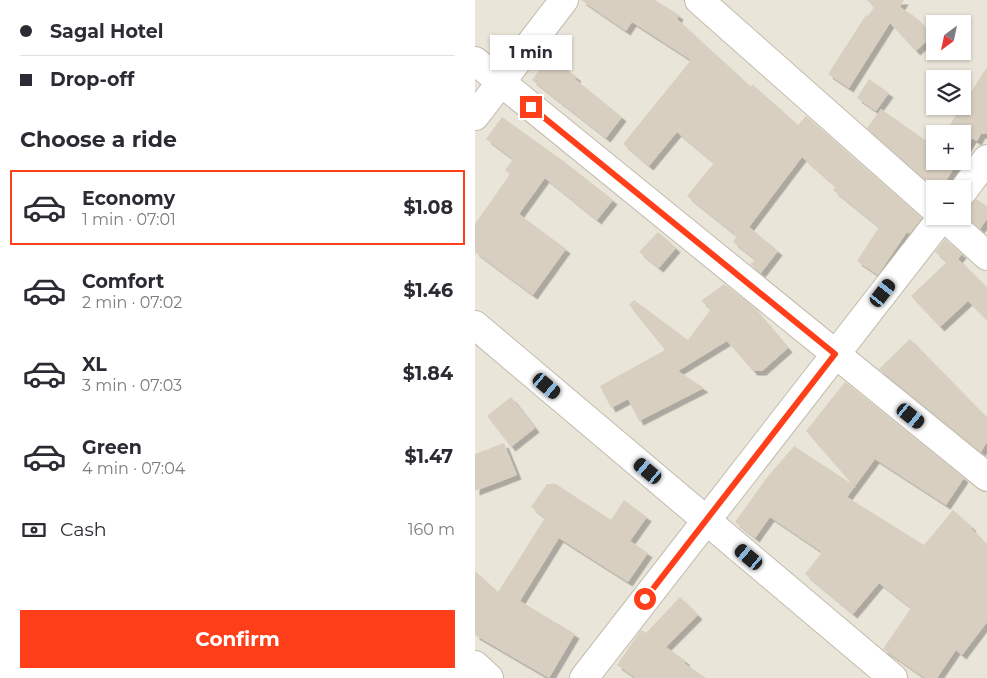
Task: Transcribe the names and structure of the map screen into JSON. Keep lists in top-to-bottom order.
{
  "north": "bottom left",
  "page": {
    "banner": ["Sagal Hotel", "Drop-off"],
    "map_buttons": ["+", "−"],
    "bubble": "1 min",
    "heading": "Choose a ride",
    "list": [
      {
        "name": "Economy",
        "note": "1 min · 07:01",
        "value": "$1.08"
      },
      {
        "name": "Comfort",
        "note": "2 min · 07:02",
        "value": "$1.46"
      },
      {
        "name": "XL",
        "note": "3 min · 07:03",
        "value": "$1.84"
      },
      {
        "name": "Green",
        "note": "4 min · 07:04",
        "value": "$1.47"
      }
    ],
    "pay": ["Cash", "160 m"],
    "buttons": "Confirm"
  }
}
